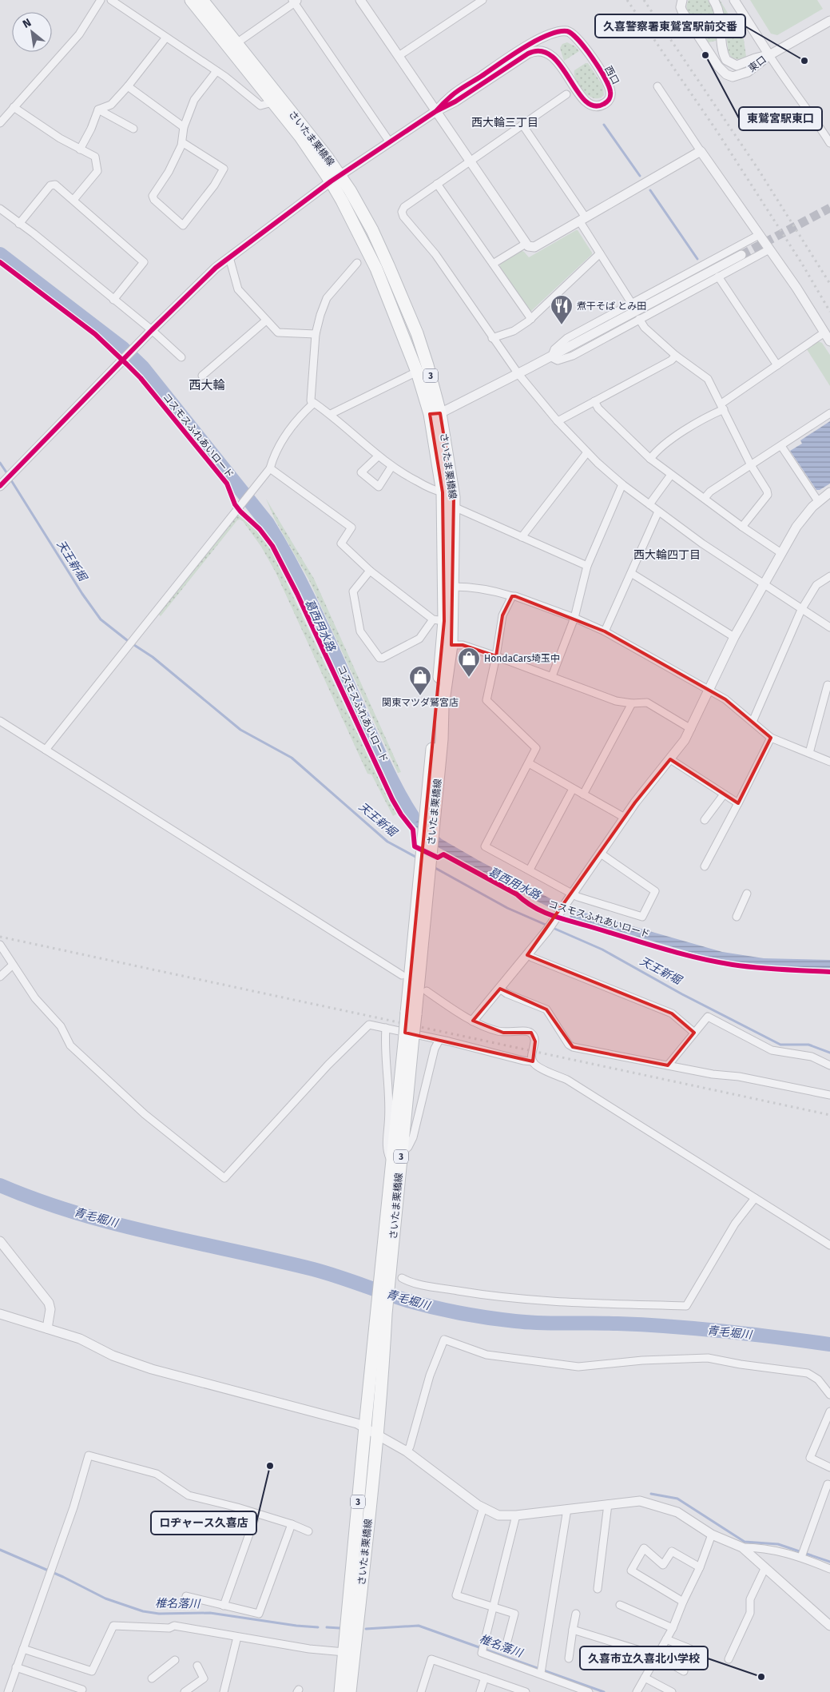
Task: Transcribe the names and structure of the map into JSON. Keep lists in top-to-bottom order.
{
  "streets": {
    "main road": ["さいたま栗橋線", "3"],
    "street": ["東口", "西口"],
    "cycle path": ["コスモスふれあいロード"]
  },
  "districts": ["西大輪三丁目", "西大輪", "西大輪四丁目"],
  "water": [
    "天王新堀",
    "葛西用水路",
    "青毛堀川",
    "椎名落川"
  ],
  "places": {
    "other": [
      "東鷲宮駅東口",
      "久喜警察署東鷲宮駅前交番",
      "ロヂャース久喜店",
      "久喜市立久喜北小学校"
    ],
    "restaurant": ["煮干そば とみ田"],
    "shop": ["HondaCars埼玉中", "関東マツダ鷲宮店"]
  },
  "north": "top left"
}
